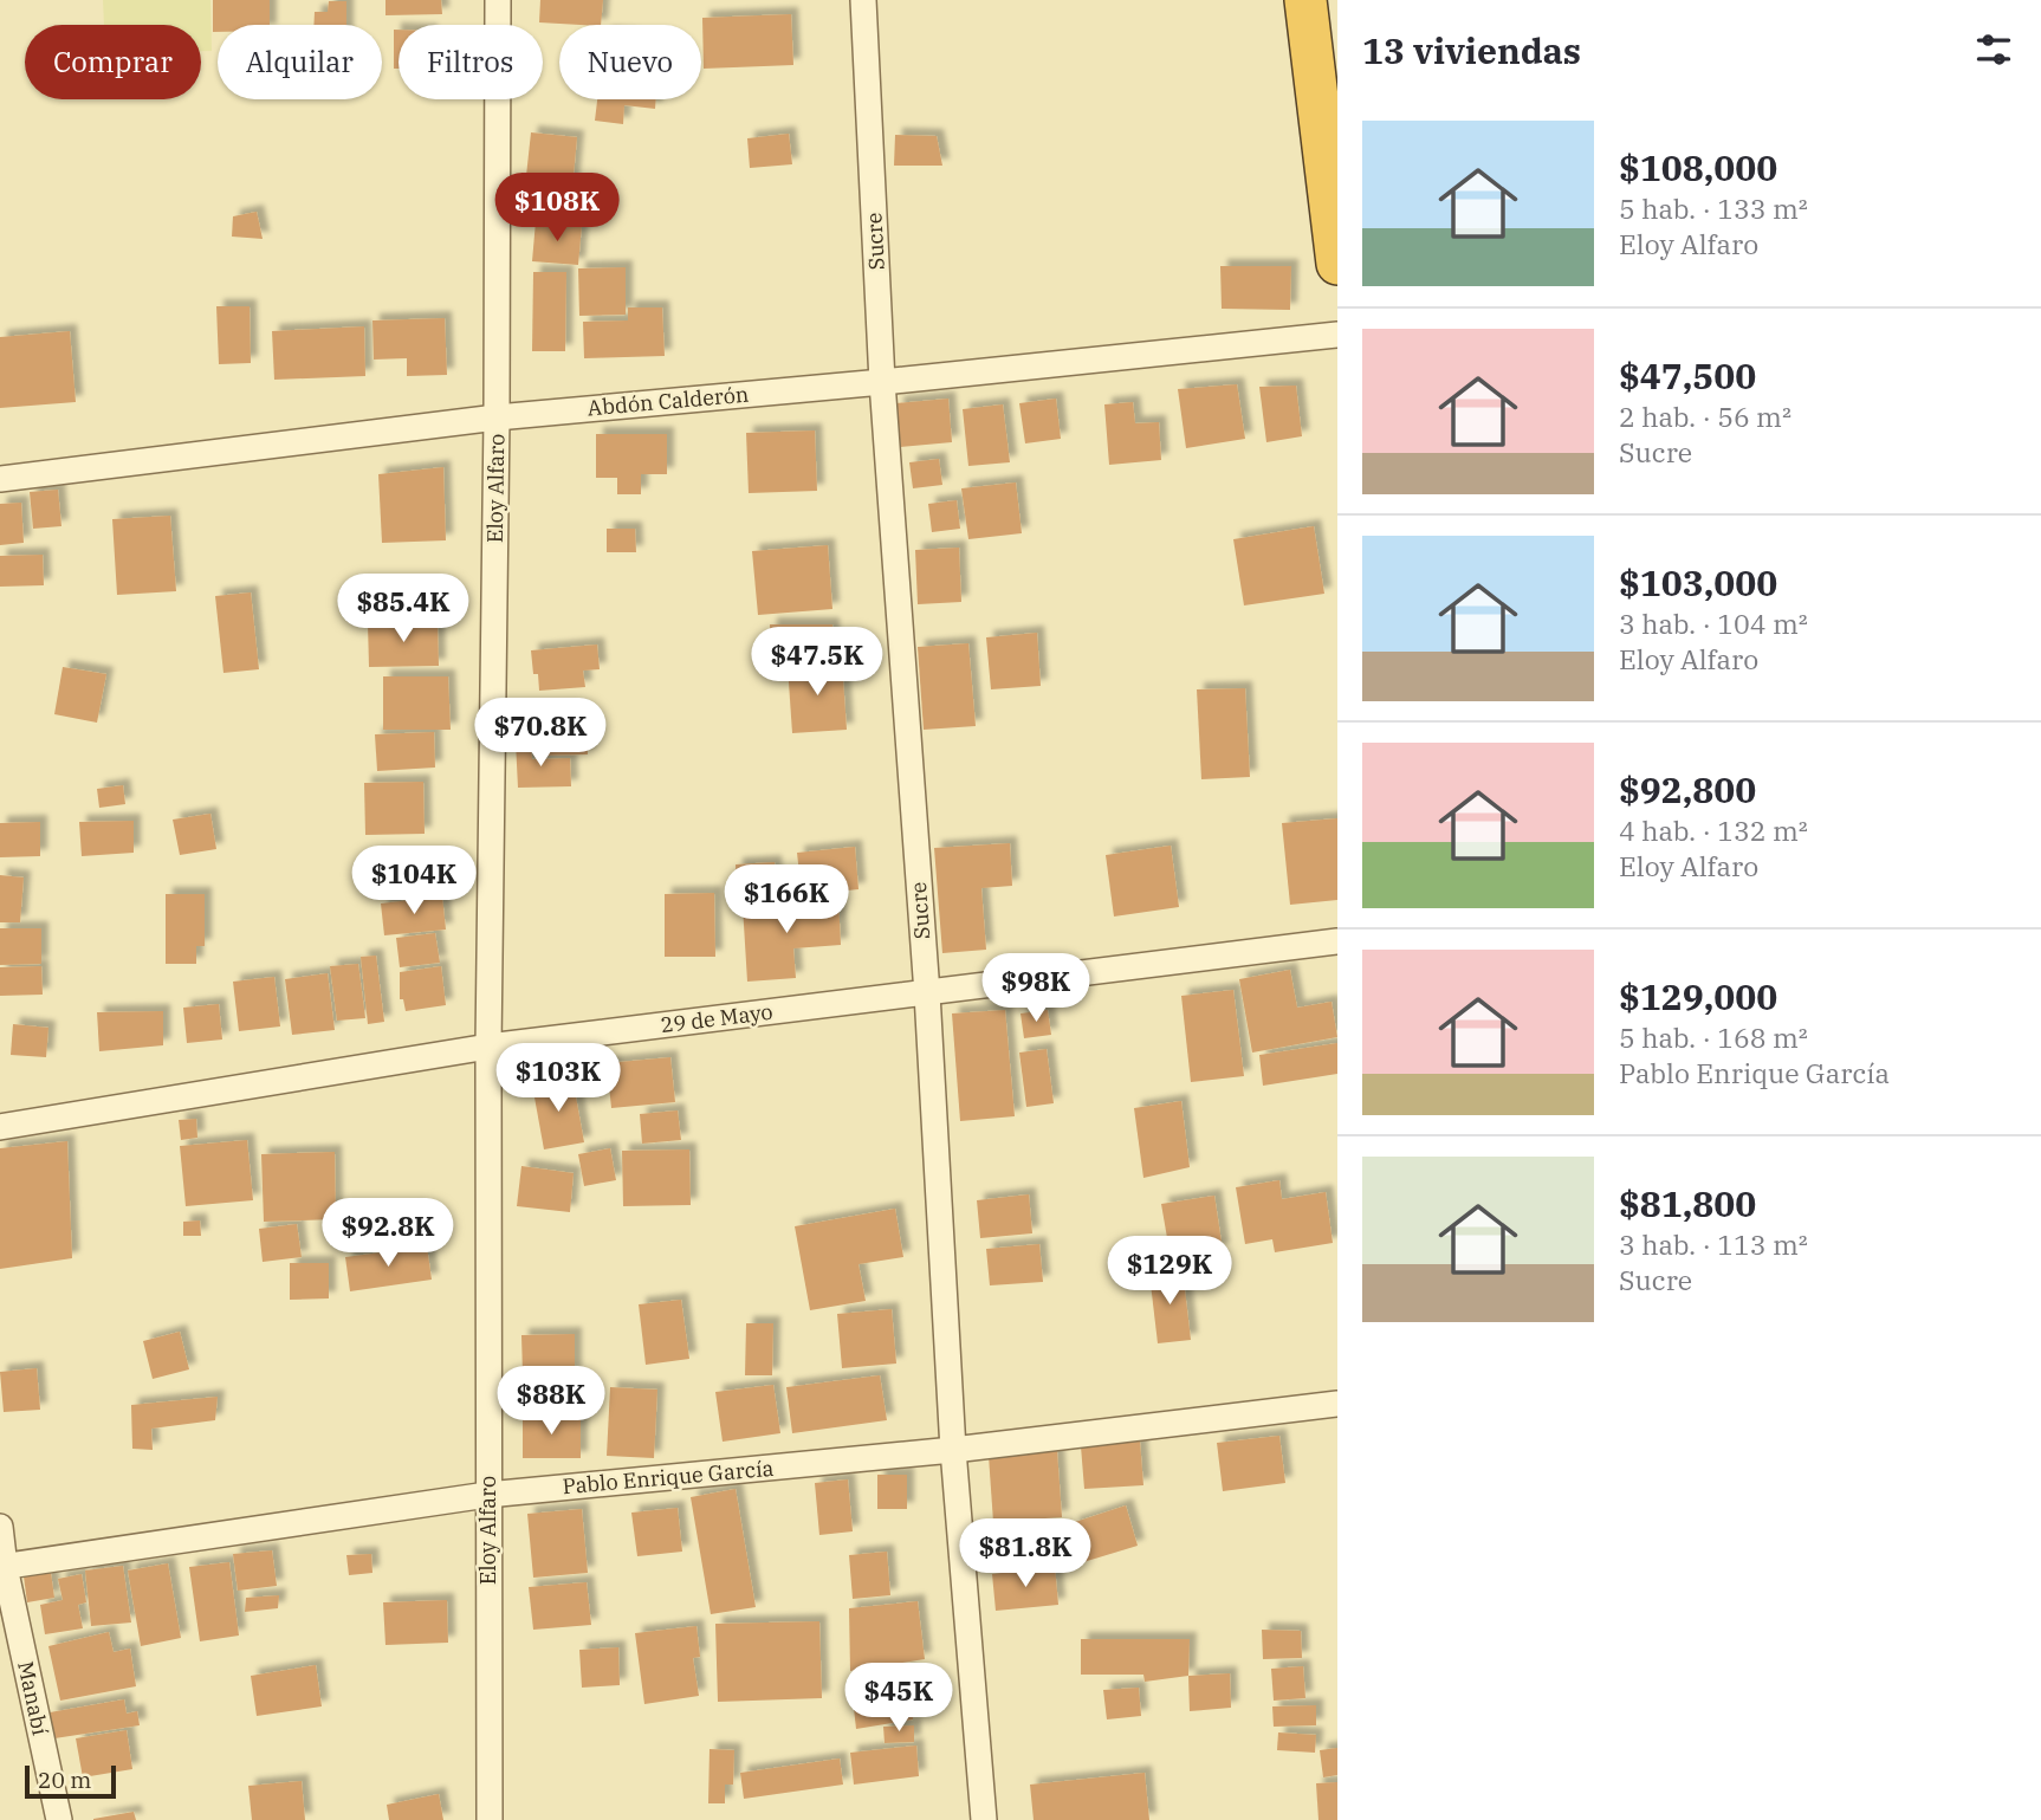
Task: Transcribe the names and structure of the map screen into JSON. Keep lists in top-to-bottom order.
{
  "streets": {
    "street": [
      "Sucre",
      "Abdón Calderón",
      "Eloy Alfaro",
      "29 de Mayo",
      "Pablo Enrique García",
      "Manabí"
    ]
  },
  "crossings": [
    ["Sucre", "Abdón Calderón"],
    ["Sucre", "29 de Mayo"],
    ["Sucre", "Pablo Enrique García"],
    ["Abdón Calderón", "Eloy Alfaro"],
    ["Eloy Alfaro", "29 de Mayo"],
    ["Eloy Alfaro", "Pablo Enrique García"],
    ["Pablo Enrique García", "Manabí"]
  ],
  "scale_bar": "20 m",
  "page": {
    "heading": "13 viviendas",
    "chip": [
      "Comprar",
      "Alquilar",
      "Filtros",
      "Nuevo"
    ],
    "list": [
      {
        "name": "$108,000",
        "note": "5 hab. · 133 m² · Eloy Alfaro"
      },
      {
        "name": "$47,500",
        "note": "2 hab. · 56 m² · Sucre"
      },
      {
        "name": "$103,000",
        "note": "3 hab. · 104 m² · Eloy Alfaro"
      },
      {
        "name": "$92,800",
        "note": "4 hab. · 132 m² · Eloy Alfaro"
      },
      {
        "name": "$129,000",
        "note": "5 hab. · 168 m² · Pablo Enrique García"
      },
      {
        "name": "$81,800",
        "note": "3 hab. · 113 m² · Sucre"
      }
    ],
    "price": [
      "$108K",
      "$85.4K",
      "$47.5K",
      "$70.8K",
      "$104K",
      "$166K",
      "$98K",
      "$103K",
      "$92.8K",
      "$129K",
      "$88K",
      "$81.8K",
      "$45K"
    ],
    "scale": "20 m"
  }
}
